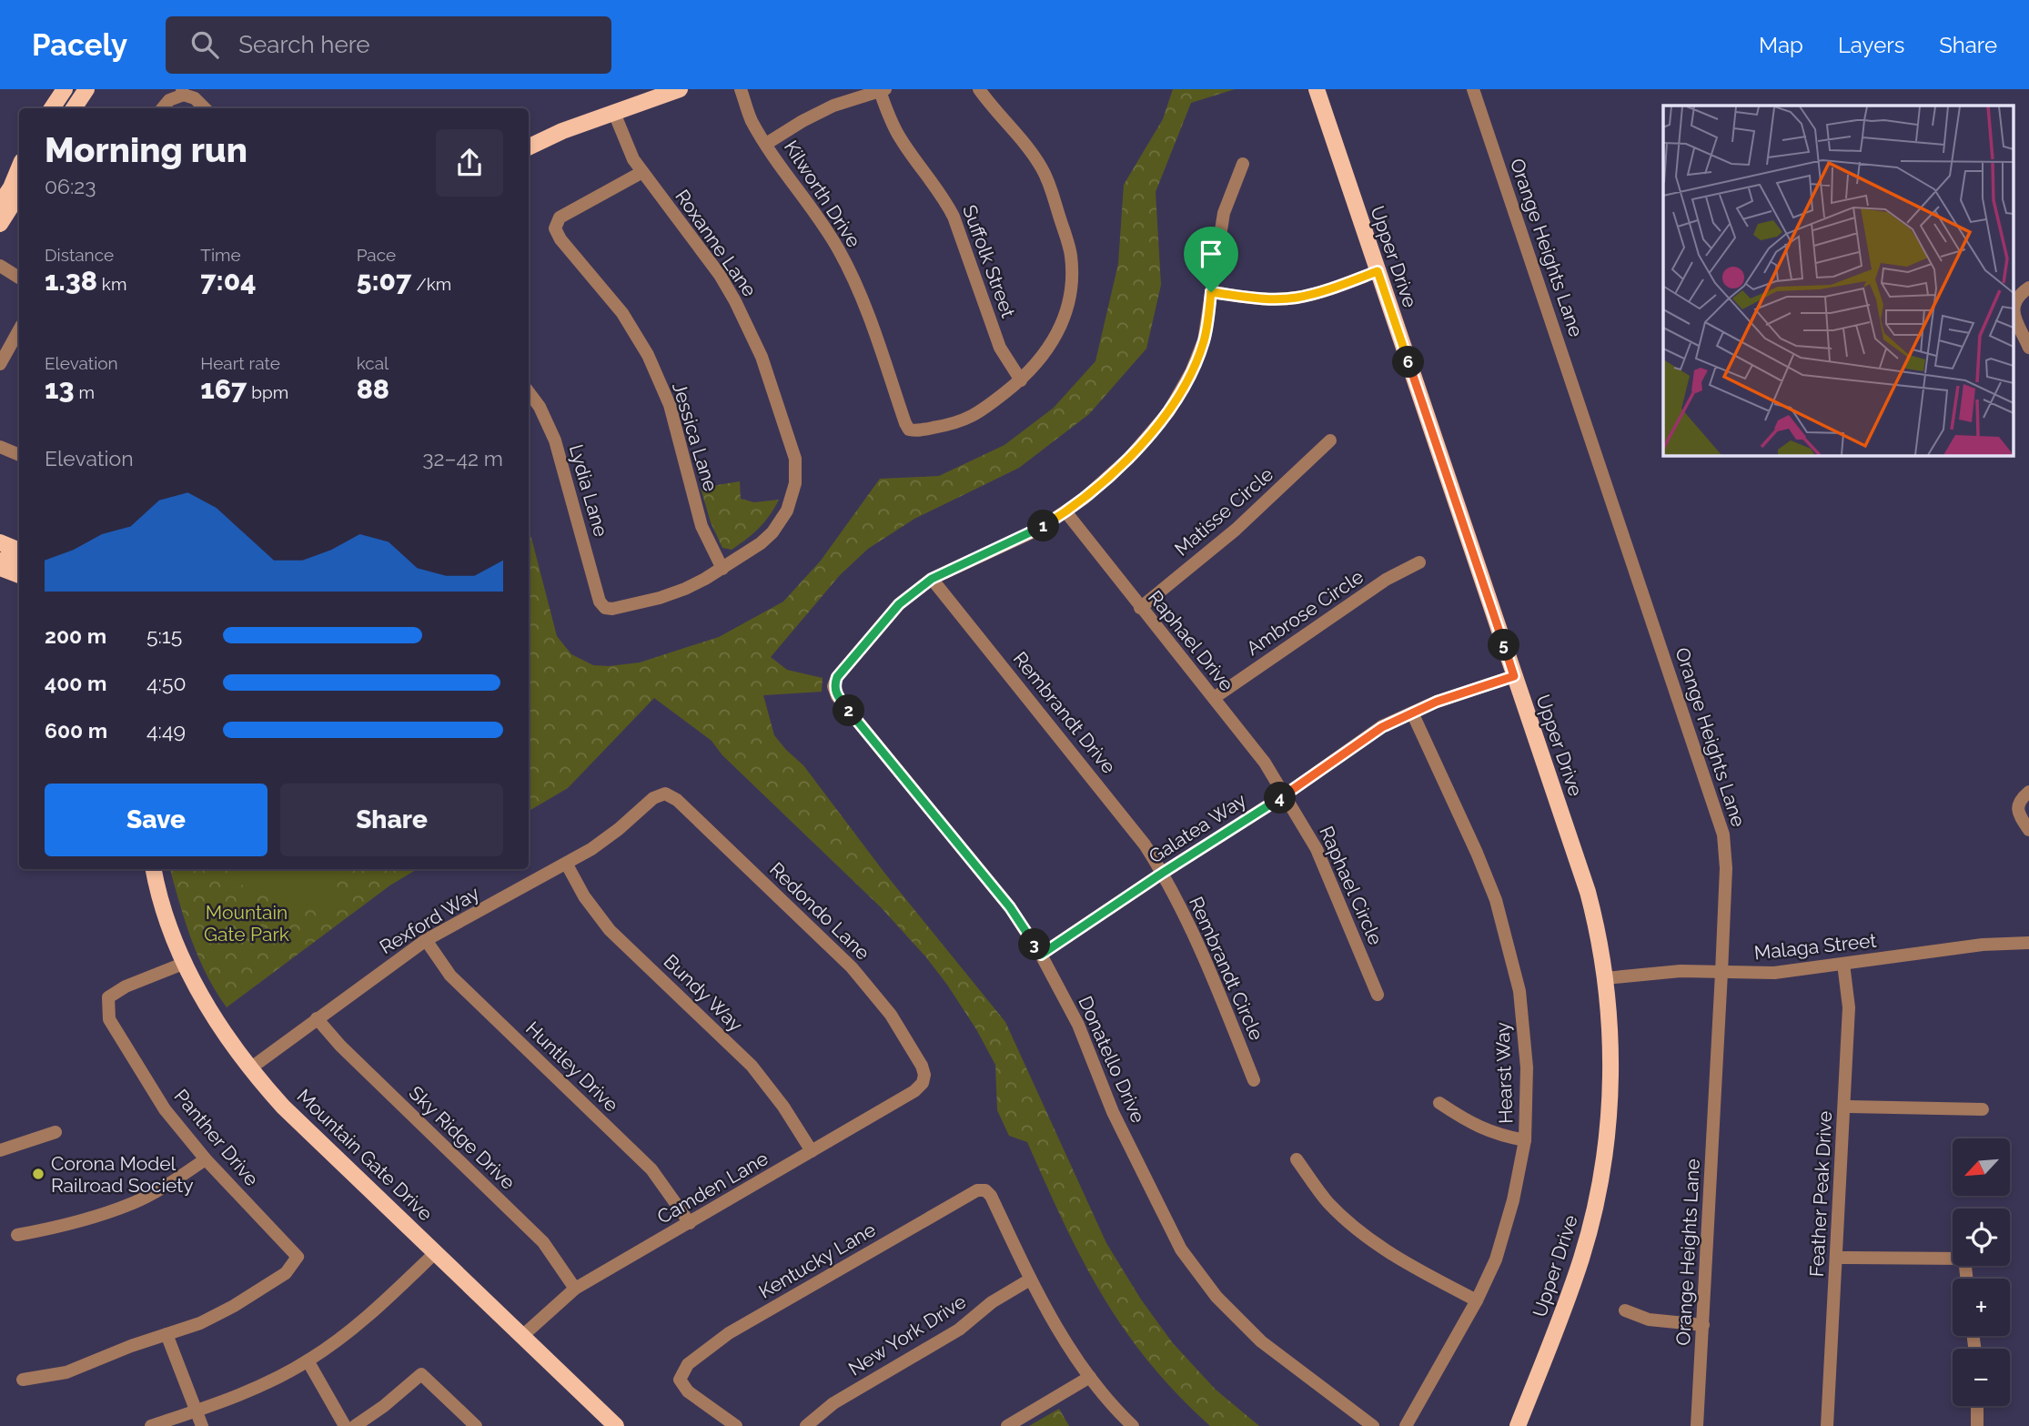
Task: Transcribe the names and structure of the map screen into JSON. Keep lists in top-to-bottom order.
{
  "streets": {
    "main road": ["Upper Drive", "Mountain Gate Drive"],
    "street": [
      "Kilworth Drive",
      "Roxanne Lane",
      "Orange Heights Lane",
      "Suffolk Street",
      "Jessica Lane",
      "Lydia Lane",
      "Matisse Circle",
      "Ambrose Circle",
      "Raphael Drive",
      "Rembrandt Drive",
      "Galatea Way",
      "Raphael Circle",
      "Redondo Lane",
      "Rexford Way",
      "Malaga Street",
      "Rembrandt Circle",
      "Bundy Way",
      "Donatello Drive",
      "Huntley Drive",
      "Hearst Way",
      "Panther Drive",
      "Sky Ridge Drive",
      "Camden Lane",
      "Feather Peak Drive",
      "Kentucky Lane",
      "New York Drive"
    ]
  },
  "crossings": [
    ["Kilworth Drive", "Suffolk Street"],
    ["Roxanne Lane", "Jessica Lane"],
    ["Roxanne Lane", "Lydia Lane"],
    ["Orange Heights Lane", "Malaga Street"],
    ["Upper Drive", "Galatea Way"],
    ["Upper Drive", "Malaga Street"],
    ["Jessica Lane", "Lydia Lane"],
    ["Matisse Circle", "Raphael Drive"],
    ["Ambrose Circle", "Raphael Drive"],
    ["Raphael Drive", "Galatea Way"],
    ["Raphael Drive", "Raphael Circle"],
    ["Rembrandt Drive", "Galatea Way"],
    ["Rembrandt Drive", "Rembrandt Circle"],
    ["Rembrandt Drive", "Donatello Drive"],
    ["Galatea Way", "Raphael Circle"],
    ["Galatea Way", "Rembrandt Circle"],
    ["Galatea Way", "Donatello Drive"],
    ["Galatea Way", "Hearst Way"],
    ["Redondo Lane", "Rexford Way"],
    ["Redondo Lane", "Camden Lane"],
    ["Rexford Way", "Bundy Way"],
    ["Rexford Way", "Huntley Drive"],
    ["Rexford Way", "Sky Ridge Drive"],
    ["Rexford Way", "Mountain Gate Drive"],
    ["Malaga Street", "Feather Peak Drive"],
    ["Bundy Way", "Camden Lane"],
    ["Huntley Drive", "Camden Lane"],
    ["Panther Drive", "Mountain Gate Drive"],
    ["Sky Ridge Drive", "Camden Lane"],
    ["Mountain Gate Drive", "Camden Lane"],
    ["Kentucky Lane", "New York Drive"]
  ],
  "parks": ["Mountain Gate Park"],
  "places": ["Corona Model Railroad Society"],
  "north": "bottom left",
  "page": {
    "header": "Pacely",
    "search": "Search here",
    "nav": ["Map", "Layers", "Share"],
    "heading": ["Morning run", "06:23"],
    "stats": [
      ["Distance", "1.38 km"],
      ["Time", "7:04"],
      ["Pace", "5:07 /km"],
      ["Elevation", "13 m"],
      ["Heart rate", "167 bpm"],
      ["kcal", "88"]
    ],
    "pins": [
      "6",
      "1",
      "5",
      "2",
      "4",
      "3"
    ],
    "chart": ["Elevation", "32–42 m"],
    "list": [
      {
        "name": "200 m",
        "note": "5:15"
      },
      {
        "name": "400 m",
        "note": "4:50"
      },
      {
        "name": "600 m",
        "note": "4:49"
      }
    ],
    "buttons": ["Save", "Share"],
    "map_buttons": ["+", "−"]
  }
}
